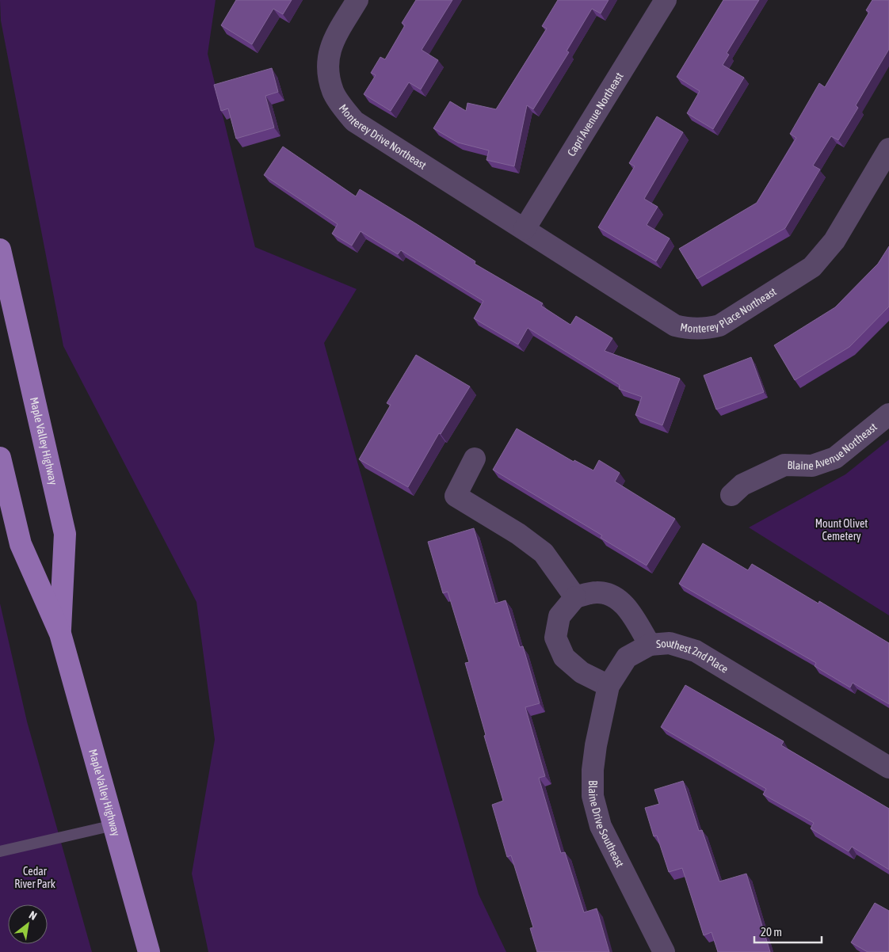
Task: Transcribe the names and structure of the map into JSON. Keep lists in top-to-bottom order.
{
  "streets": {
    "main road": ["Maple Valley Highway"],
    "street": [
      "Capri Avenue Northeast",
      "Monterey Drive Northeast",
      "Monterey Place Northeast",
      "Blaine Avenue Northeast",
      "Southest 2nd Place",
      "Blaine Drive Southeast"
    ]
  },
  "crossings": [
    ["Capri Avenue Northeast", "Monterey Drive Northeast"],
    ["Capri Avenue Northeast", "Monterey Place Northeast"],
    ["Monterey Drive Northeast", "Monterey Place Northeast"],
    ["Southest 2nd Place", "Blaine Drive Southeast"]
  ],
  "parks": ["Mount Olivet Cemetery", "Cedar River Park"],
  "scale_bar": "20 m",
  "north": "top right"
}
